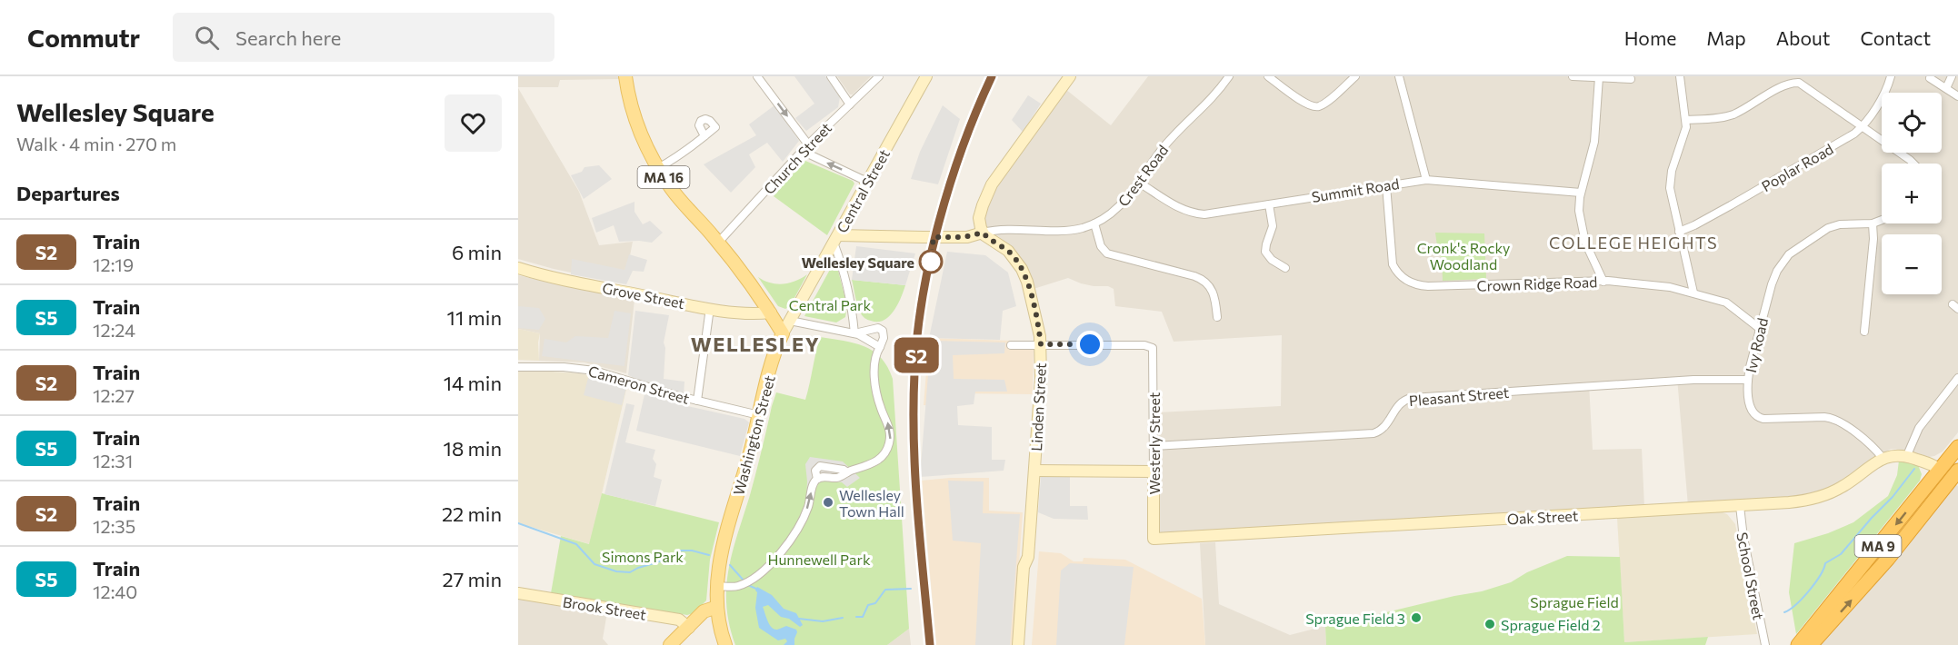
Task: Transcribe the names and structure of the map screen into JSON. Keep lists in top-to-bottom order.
{
  "streets": {
    "highway": ["MA 9"],
    "main road": ["MA 16", "Washington Street"],
    "street": [
      "Church Street",
      "Poplar Road",
      "Crest Road",
      "Summit Road",
      "Central Street",
      "Crown Ridge Road",
      "Grove Street",
      "Ivy Road",
      "Cameron Street",
      "Pleasant Street",
      "Linden Street",
      "Westerly Street",
      "Oak Street",
      "School Street",
      "Brook Street"
    ]
  },
  "crossings": [
    ["Church Street", "MA 16"],
    ["Crest Road", "Summit Road"],
    ["Crest Road", "Central Street"],
    ["Crest Road", "Linden Street"],
    ["MA 16", "Central Street"],
    ["MA 16", "Grove Street"],
    ["MA 16", "Washington Street"],
    ["Summit Road", "Crown Ridge Road"],
    ["Central Street", "Washington Street"],
    ["Crown Ridge Road", "Ivy Road"],
    ["Ivy Road", "Pleasant Street"],
    ["Ivy Road", "Oak Street"],
    ["Cameron Street", "Washington Street"],
    ["Pleasant Street", "Westerly Street"],
    ["Linden Street", "Westerly Street"],
    ["Westerly Street", "Oak Street"],
    ["Oak Street", "School Street"]
  ],
  "districts": ["COLLEGE HEIGHTS", "WELLESLEY"],
  "parks": [
    "Cronk's Rocky Woodland",
    "Central Park",
    "Simons Park",
    "Hunnewell Park",
    "Sprague Field"
  ],
  "places": [
    "Wellesley Square",
    "Wellesley Town Hall",
    "Sprague Field 3",
    "Sprague Field 2"
  ],
  "page": {
    "header": "Commutr",
    "search": "Search here",
    "nav": [
      "Home",
      "Map",
      "About",
      "Contact"
    ],
    "heading": [
      ["Wellesley Square", "Walk · 4 min · 270 m"],
      "Departures"
    ],
    "on_map": "S2",
    "map_buttons": ["+", "−"],
    "list": [
      {
        "mark": "S2",
        "name": "Train",
        "note": "12:19",
        "value": "6 min"
      },
      {
        "mark": "S5",
        "name": "Train",
        "note": "12:24",
        "value": "11 min"
      },
      {
        "mark": "S2",
        "name": "Train",
        "note": "12:27",
        "value": "14 min"
      },
      {
        "mark": "S5",
        "name": "Train",
        "note": "12:31",
        "value": "18 min"
      },
      {
        "mark": "S2",
        "name": "Train",
        "note": "12:35",
        "value": "22 min"
      },
      {
        "mark": "S5",
        "name": "Train",
        "note": "12:40",
        "value": "27 min"
      }
    ]
  }
}
